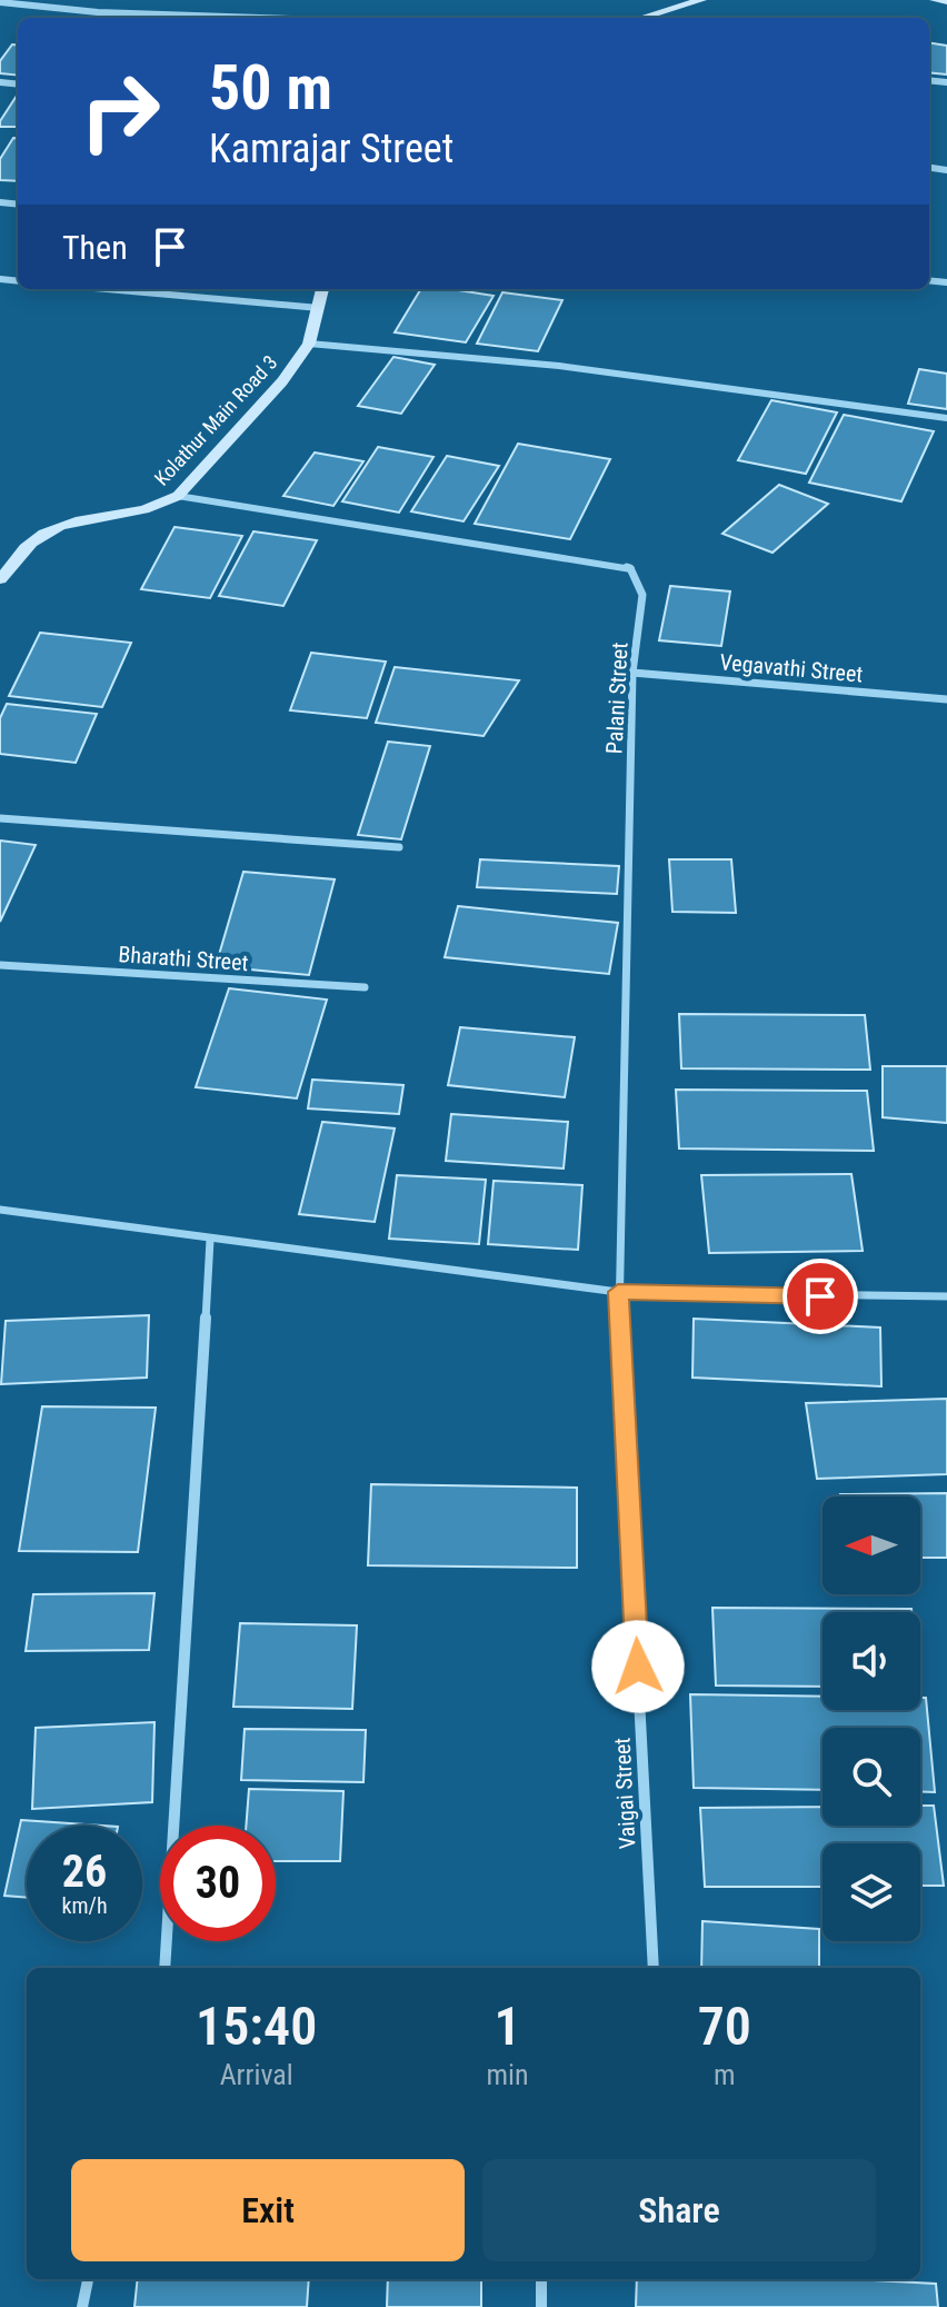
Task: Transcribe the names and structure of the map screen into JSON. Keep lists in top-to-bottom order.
{
  "streets": {
    "main road": ["Kolathur Main Road 3"],
    "street": [
      "Vegavathi Street",
      "Palani Street",
      "Bharathi Street",
      "Vaigai Street"
    ]
  },
  "crossings": [
    ["Kolathur Main Road 3", "Palani Street"],
    ["Vegavathi Street", "Palani Street"],
    ["Palani Street", "Vaigai Street"]
  ],
  "north": "left",
  "page": {
    "turn": ["50 m", "Kamrajar Street"],
    "then": "Then",
    "speed": "26 km/h",
    "limit": "30",
    "eta": [
      "15:40",
      "Arrival",
      "1",
      "min",
      "70",
      "m"
    ],
    "buttons": ["Exit", "Share"]
  }
}
